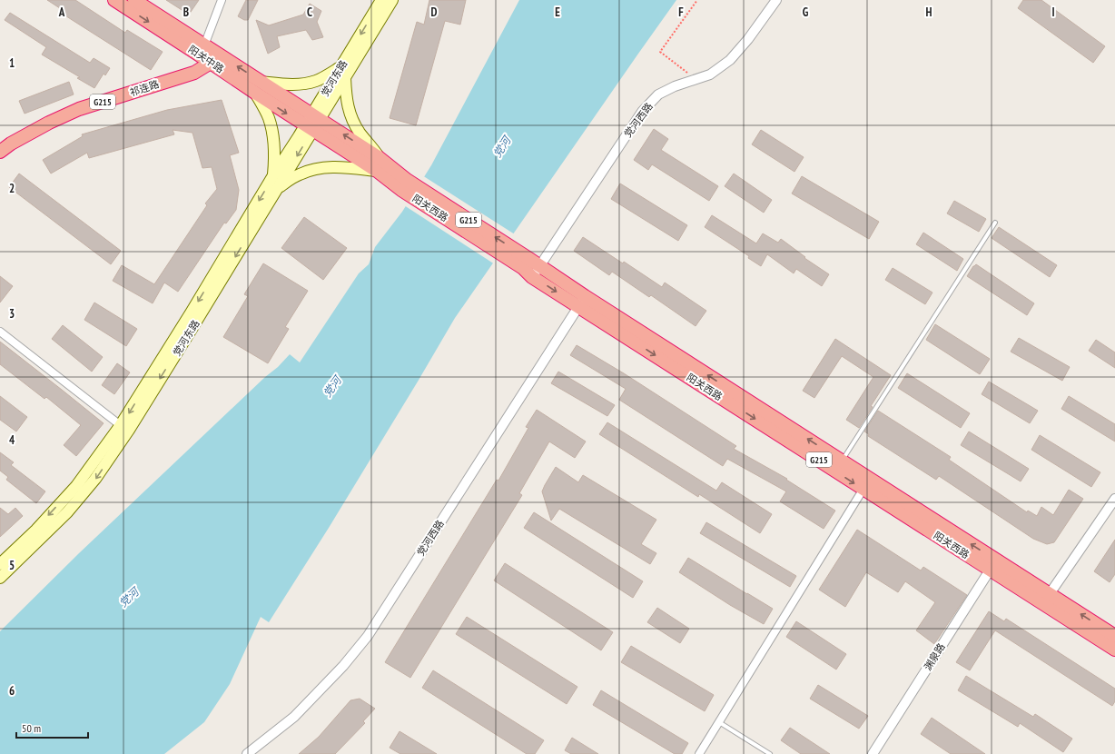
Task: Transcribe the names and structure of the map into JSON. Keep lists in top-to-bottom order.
{
  "streets": {
    "highway": [
      "阳关中路",
      "祁连路",
      "G215",
      "阳关西路"
    ],
    "main road": ["党河东路"],
    "street": ["党河西路", "渊泉路"]
  },
  "crossings": [
    ["阳关中路", "党河东路"],
    ["阳关中路", "祁连路"],
    ["阳关中路", "阳关西路"],
    ["党河东路", "阳关西路"],
    ["党河西路", "阳关西路"],
    ["阳关西路", "渊泉路"]
  ],
  "one_way": ["党河东路"],
  "water": ["党河"],
  "scale_bar": "50 m",
  "grid": {
    "columns": [
      "A",
      "B",
      "C",
      "D",
      "E",
      "F",
      "G",
      "H",
      "I"
    ],
    "rows": [
      "1",
      "2",
      "3",
      "4",
      "5",
      "6"
    ]
  }
}
